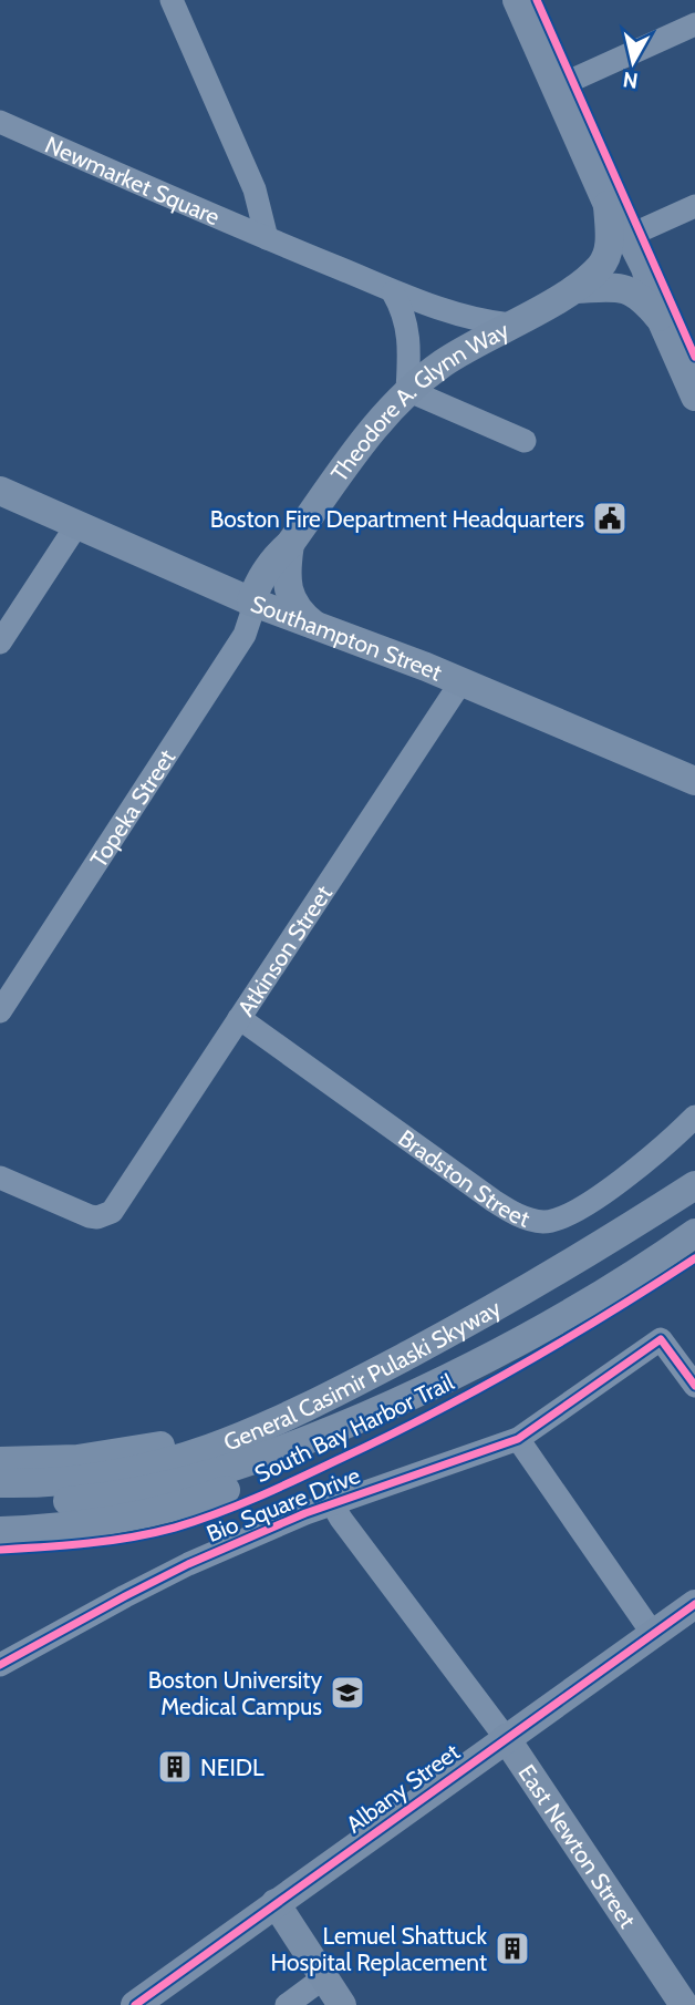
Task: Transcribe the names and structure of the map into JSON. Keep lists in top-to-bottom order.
{
  "streets": {
    "main road": [
      "Theodore A. Glynn Way",
      "Southampton Street",
      "General Casimir Pulaski Skyway",
      "Albany Street",
      "East Newton Street"
    ],
    "street": [
      "Newmarket Square",
      "Topeka Street",
      "Atkinson Street",
      "Bradston Street",
      "Bio Square Drive"
    ],
    "cycle path": ["South Bay Harbor Trail"]
  },
  "crossings": [
    ["Newmarket Square", "Theodore A. Glynn Way"],
    ["Theodore A. Glynn Way", "Southampton Street"],
    ["Theodore A. Glynn Way", "Topeka Street"],
    ["Southampton Street", "Topeka Street"],
    ["Southampton Street", "Atkinson Street"],
    ["Atkinson Street", "Bradston Street"],
    ["Bio Square Drive", "East Newton Street"],
    ["Albany Street", "East Newton Street"]
  ],
  "places": {
    "public building": ["Boston Fire Department Headquarters"],
    "school or university": ["Boston University Medical Campus"],
    "building": ["NEIDL", "Lemuel Shattuck Hospital Replacement"]
  },
  "north": "bottom"
}
